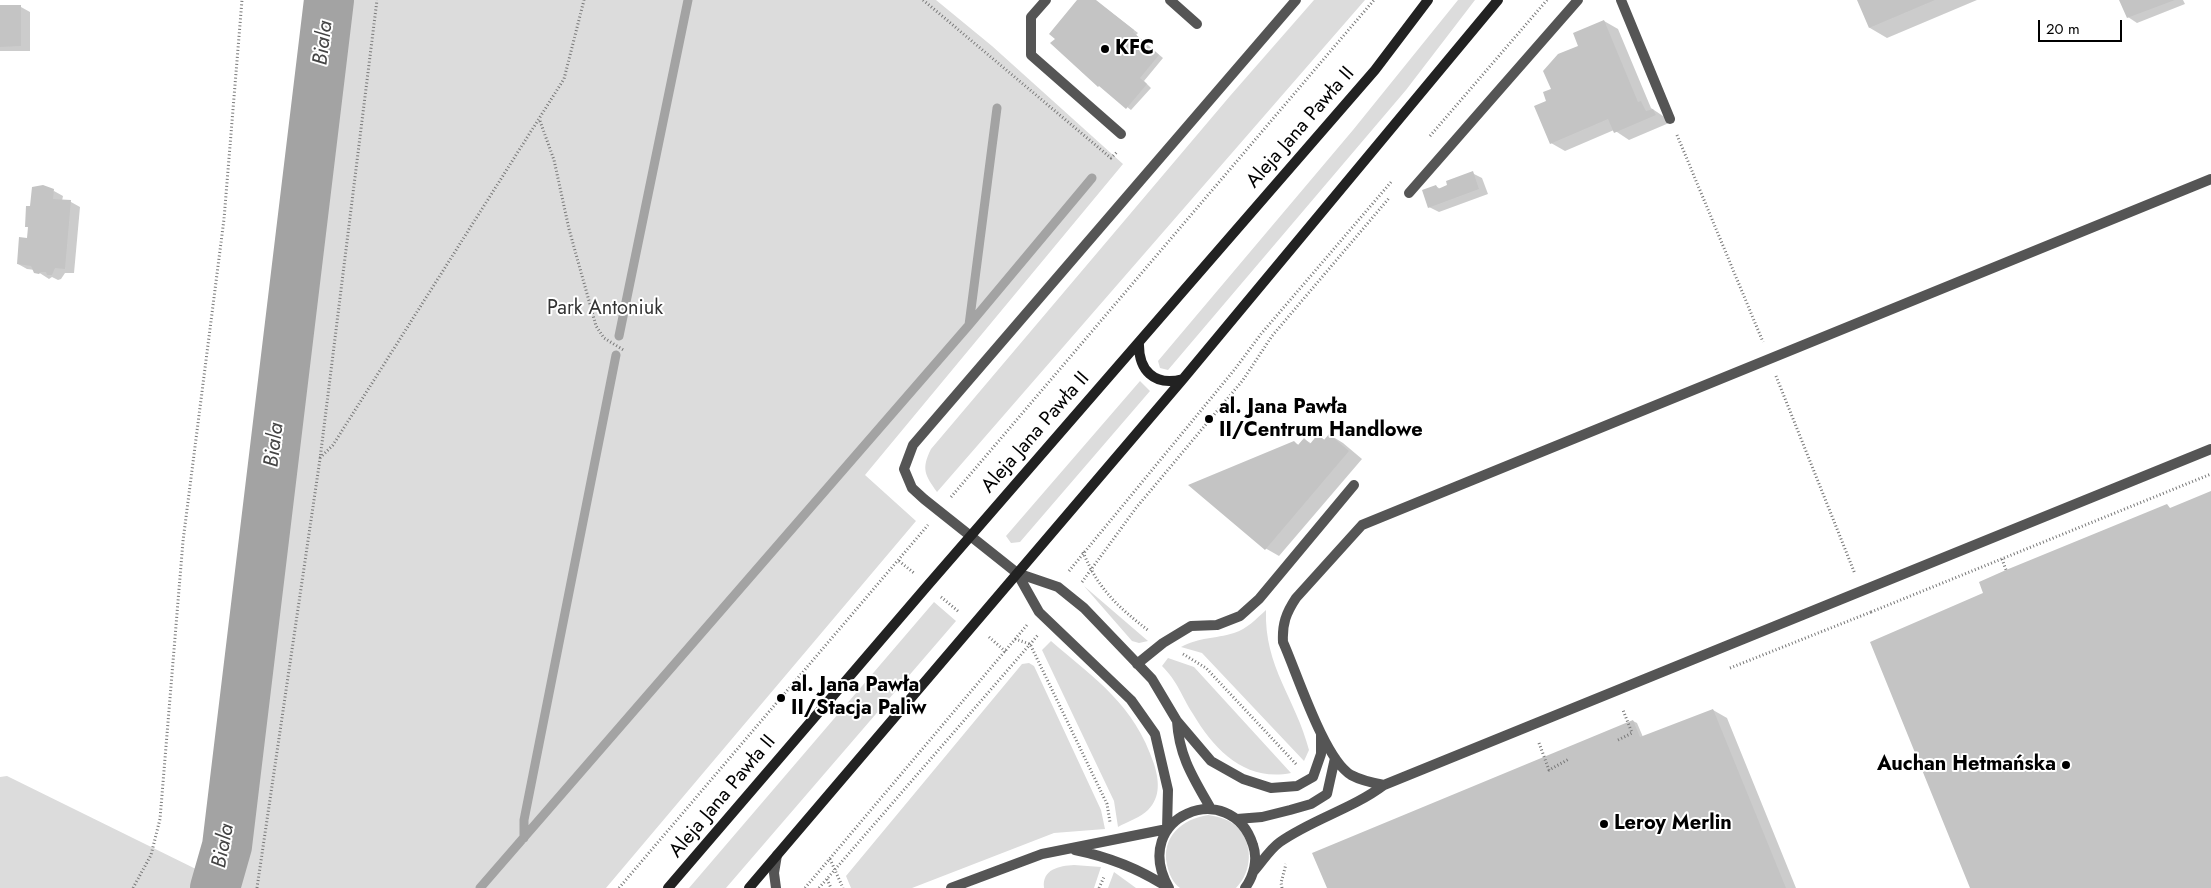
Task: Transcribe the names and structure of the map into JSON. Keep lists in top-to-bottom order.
{
  "streets": {
    "main road": ["Aleja Jana Pawła II"]
  },
  "water": ["Biala"],
  "parks": ["Park Antoniuk"],
  "places": [
    "KFC",
    "al. Jana Pawła II/Centrum Handlowe",
    "al. Jana Pawła II/Stacja Paliw",
    "Auchan Hetmańska",
    "Leroy Merlin"
  ],
  "scale_bar": "20 m"
}
